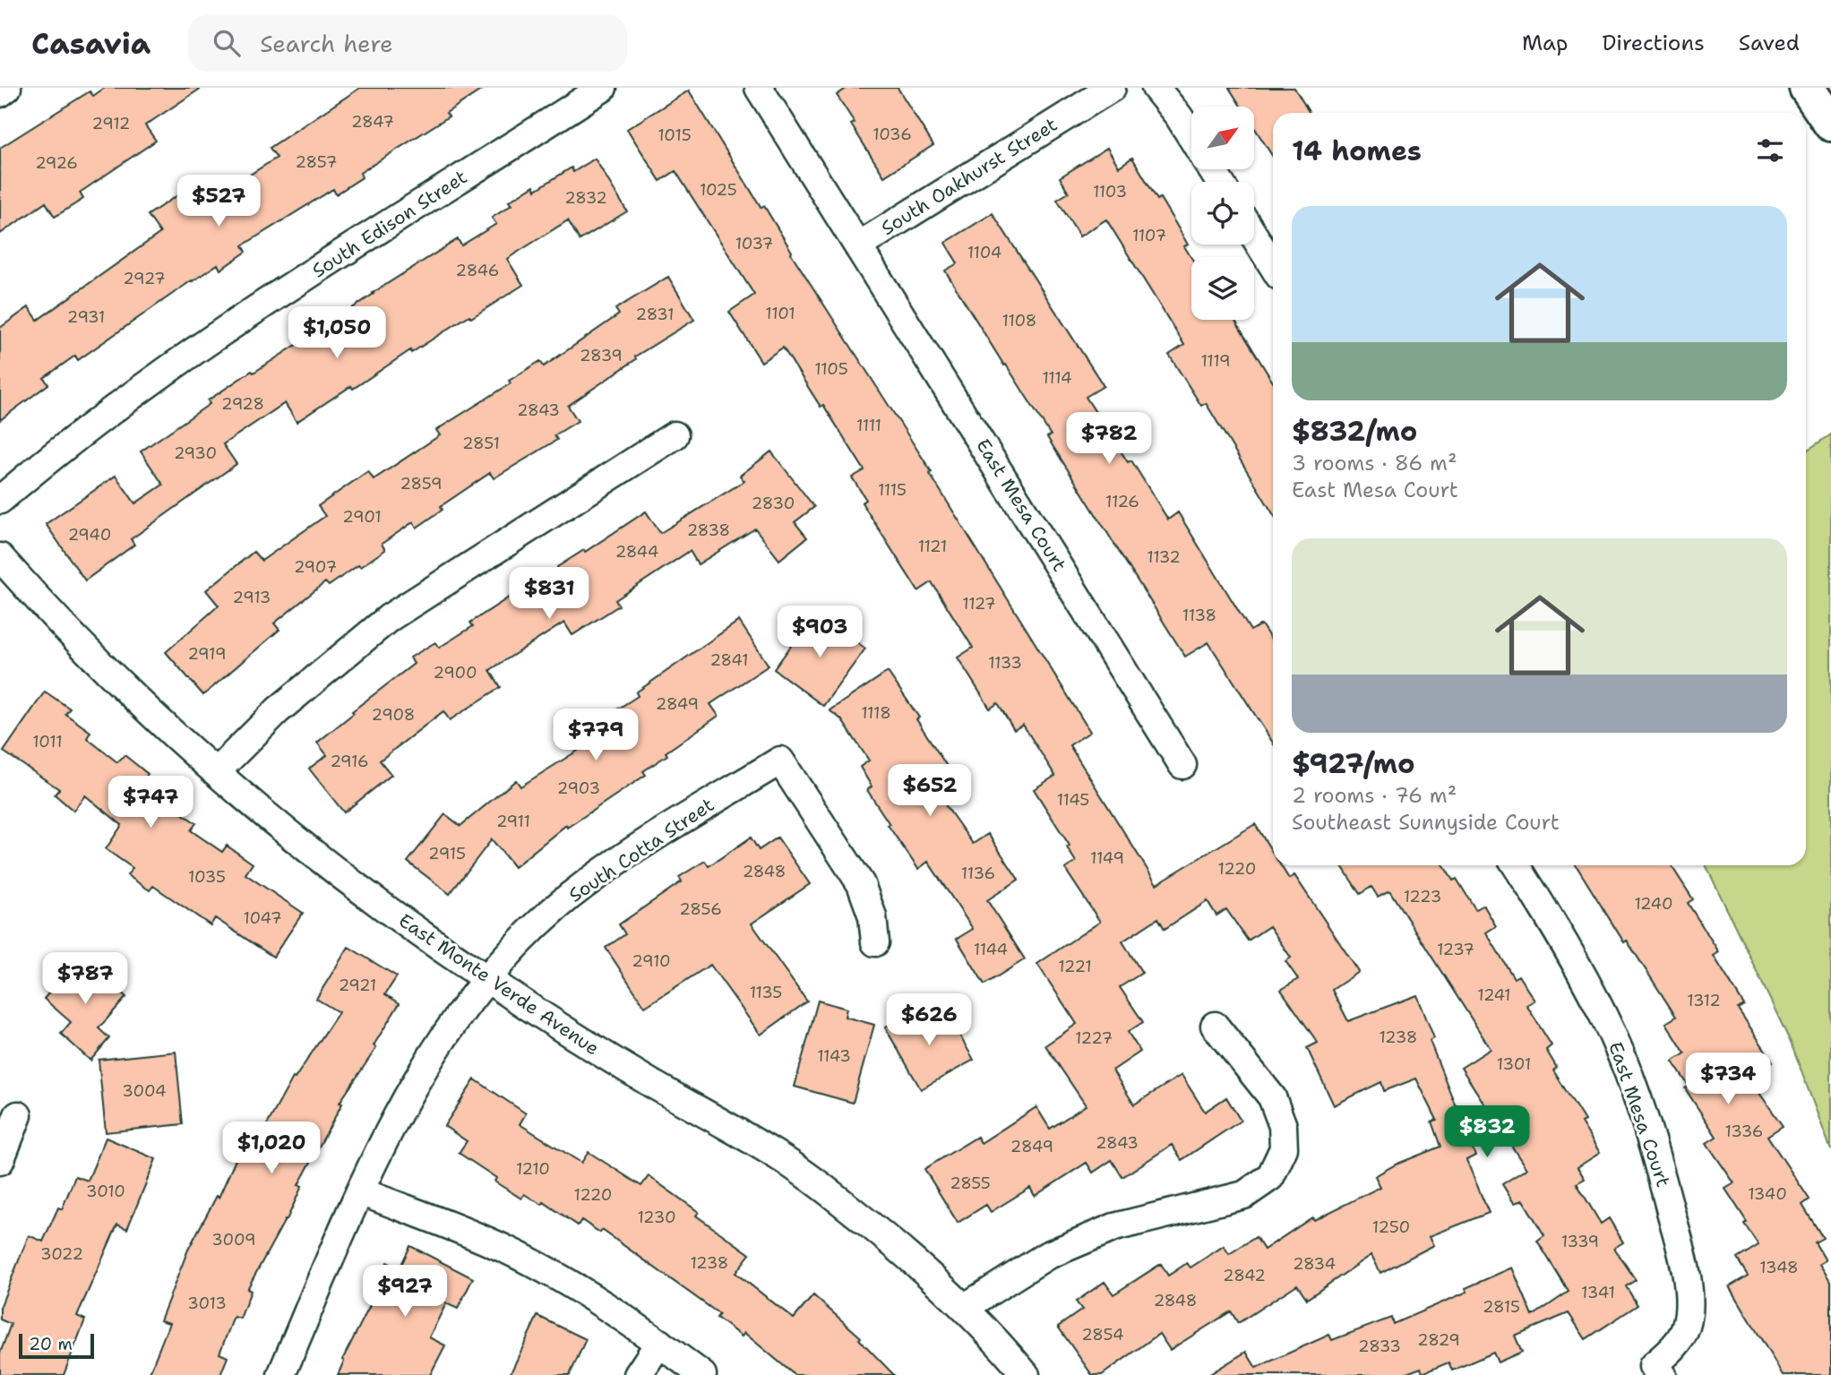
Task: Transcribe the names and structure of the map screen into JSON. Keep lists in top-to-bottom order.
{
  "streets": {
    "street": [
      "South Oakhurst Street",
      "South Edison Street",
      "East Mesa Court",
      "South Cotta Street",
      "East Monte Verde Avenue"
    ]
  },
  "crossings": [
    ["South Oakhurst Street", "East Mesa Court"],
    ["South Cotta Street", "East Monte Verde Avenue"]
  ],
  "house_numbers": [
    "2847",
    "2912",
    "1036",
    "1015",
    "2857",
    "2926",
    "1025",
    "1103",
    "2832",
    "1107",
    "1037",
    "1104",
    "2846",
    "2927",
    "1101",
    "2831",
    "2931",
    "1108",
    "2839",
    "1119",
    "1105",
    "1114",
    "2928",
    "2843",
    "1111",
    "2851",
    "2930",
    "2859",
    "1115",
    "1126",
    "2830",
    "2901",
    "2838",
    "2940",
    "1121",
    "2844",
    "1132",
    "2907",
    "2913",
    "1127",
    "1138",
    "2919",
    "2841",
    "1133",
    "2900",
    "2849",
    "1118",
    "2908",
    "1011",
    "2916",
    "2903",
    "1145",
    "2911",
    "2915",
    "1149",
    "1220",
    "2848",
    "1136",
    "1035",
    "1223",
    "1240",
    "2856",
    "1047",
    "1144",
    "1237",
    "2910",
    "1221",
    "2921",
    "1135",
    "1241",
    "1312",
    "1238",
    "1227",
    "1143",
    "1301",
    "3004",
    "1336",
    "2843",
    "2849",
    "1210",
    "2855",
    "3010",
    "1340",
    "1220",
    "1230",
    "1250",
    "3009",
    "1339",
    "3022",
    "1238",
    "2834",
    "1348",
    "2842",
    "1341",
    "2848",
    "3013",
    "2815",
    "2854",
    "2829",
    "2833"
  ],
  "scale_bar": "20 m",
  "north": "top right",
  "page": {
    "header": "Casavia",
    "search": "Search here",
    "nav": ["Map", "Directions", "Saved"],
    "heading": "14 homes",
    "price": [
      "$527",
      "$1,050",
      "$782",
      "$831",
      "$903",
      "$779",
      "$652",
      "$747",
      "$787",
      "$626",
      "$734",
      "$832",
      "$1,020",
      "$927"
    ],
    "list": [
      {
        "name": "$832/mo",
        "note": "3 rooms · 86 m² · East Mesa Court"
      },
      {
        "name": "$927/mo",
        "note": "2 rooms · 76 m² · Southeast Sunnyside Court"
      }
    ],
    "scale": "20 m"
  }
}
